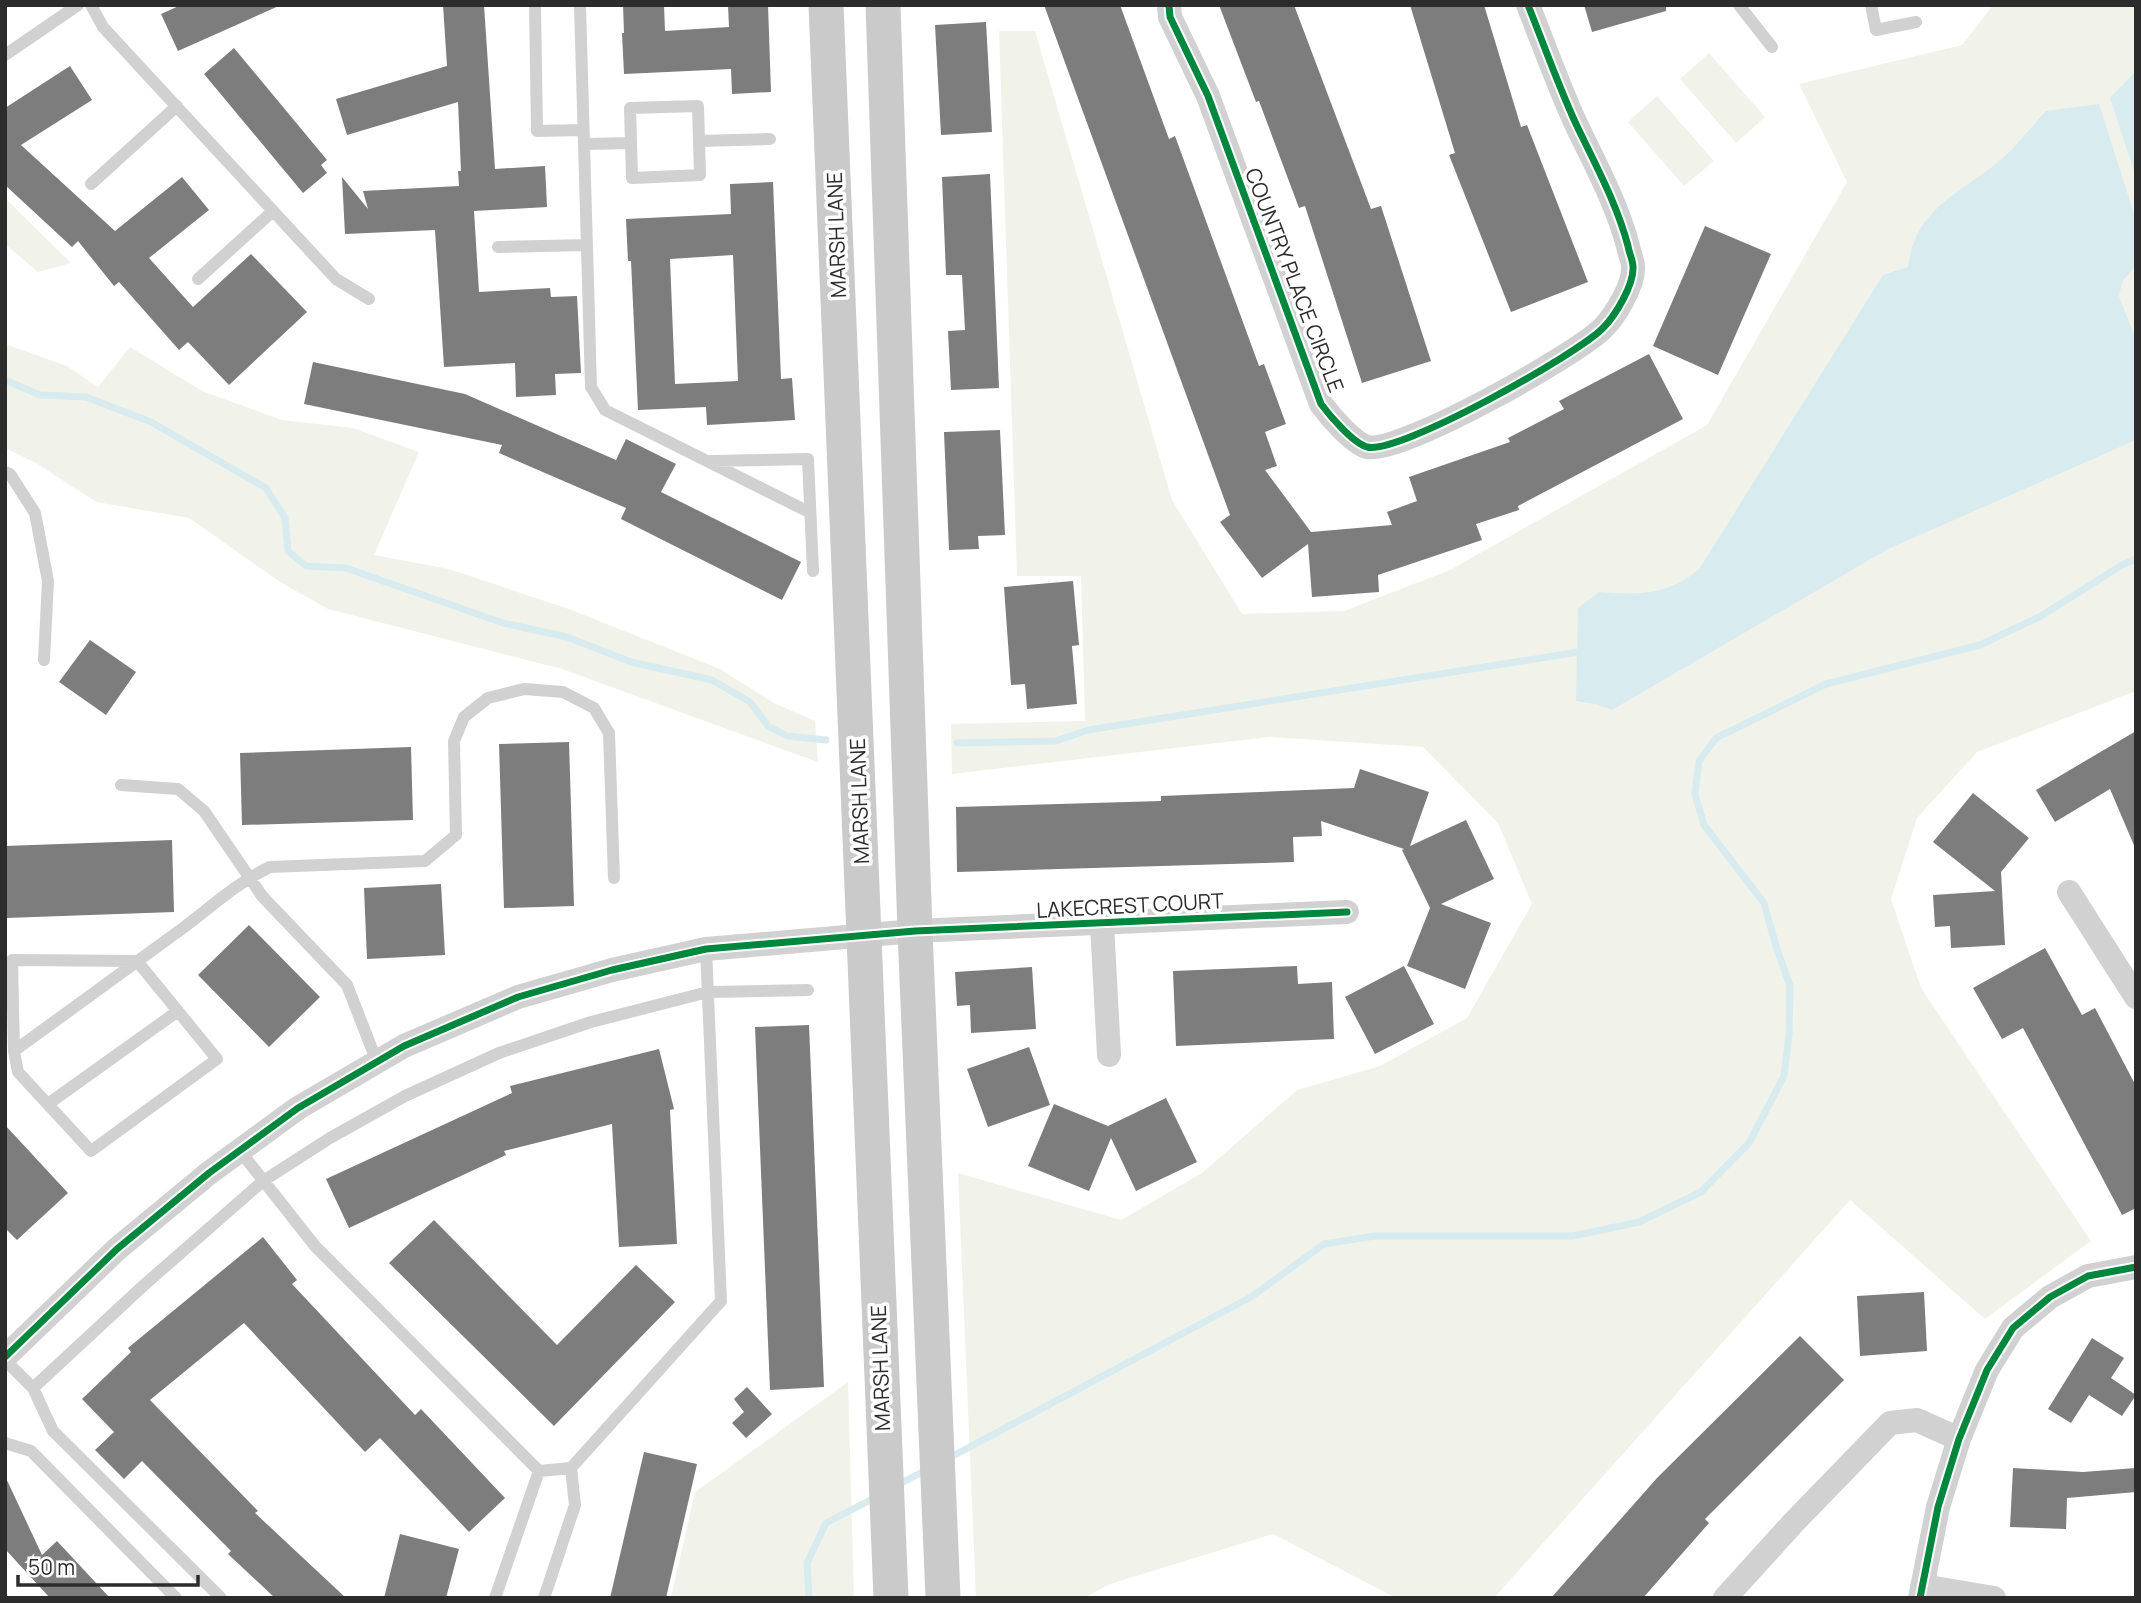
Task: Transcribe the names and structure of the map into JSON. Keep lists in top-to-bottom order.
{
  "streets": {
    "main road": ["MARSH LANE"],
    "street": ["COUNTRY PLACE CIRCLE", "LAKECREST COURT"]
  },
  "crossings": [
    ["MARSH LANE", "LAKECREST COURT"]
  ],
  "scale_bar": "50 m"
}
